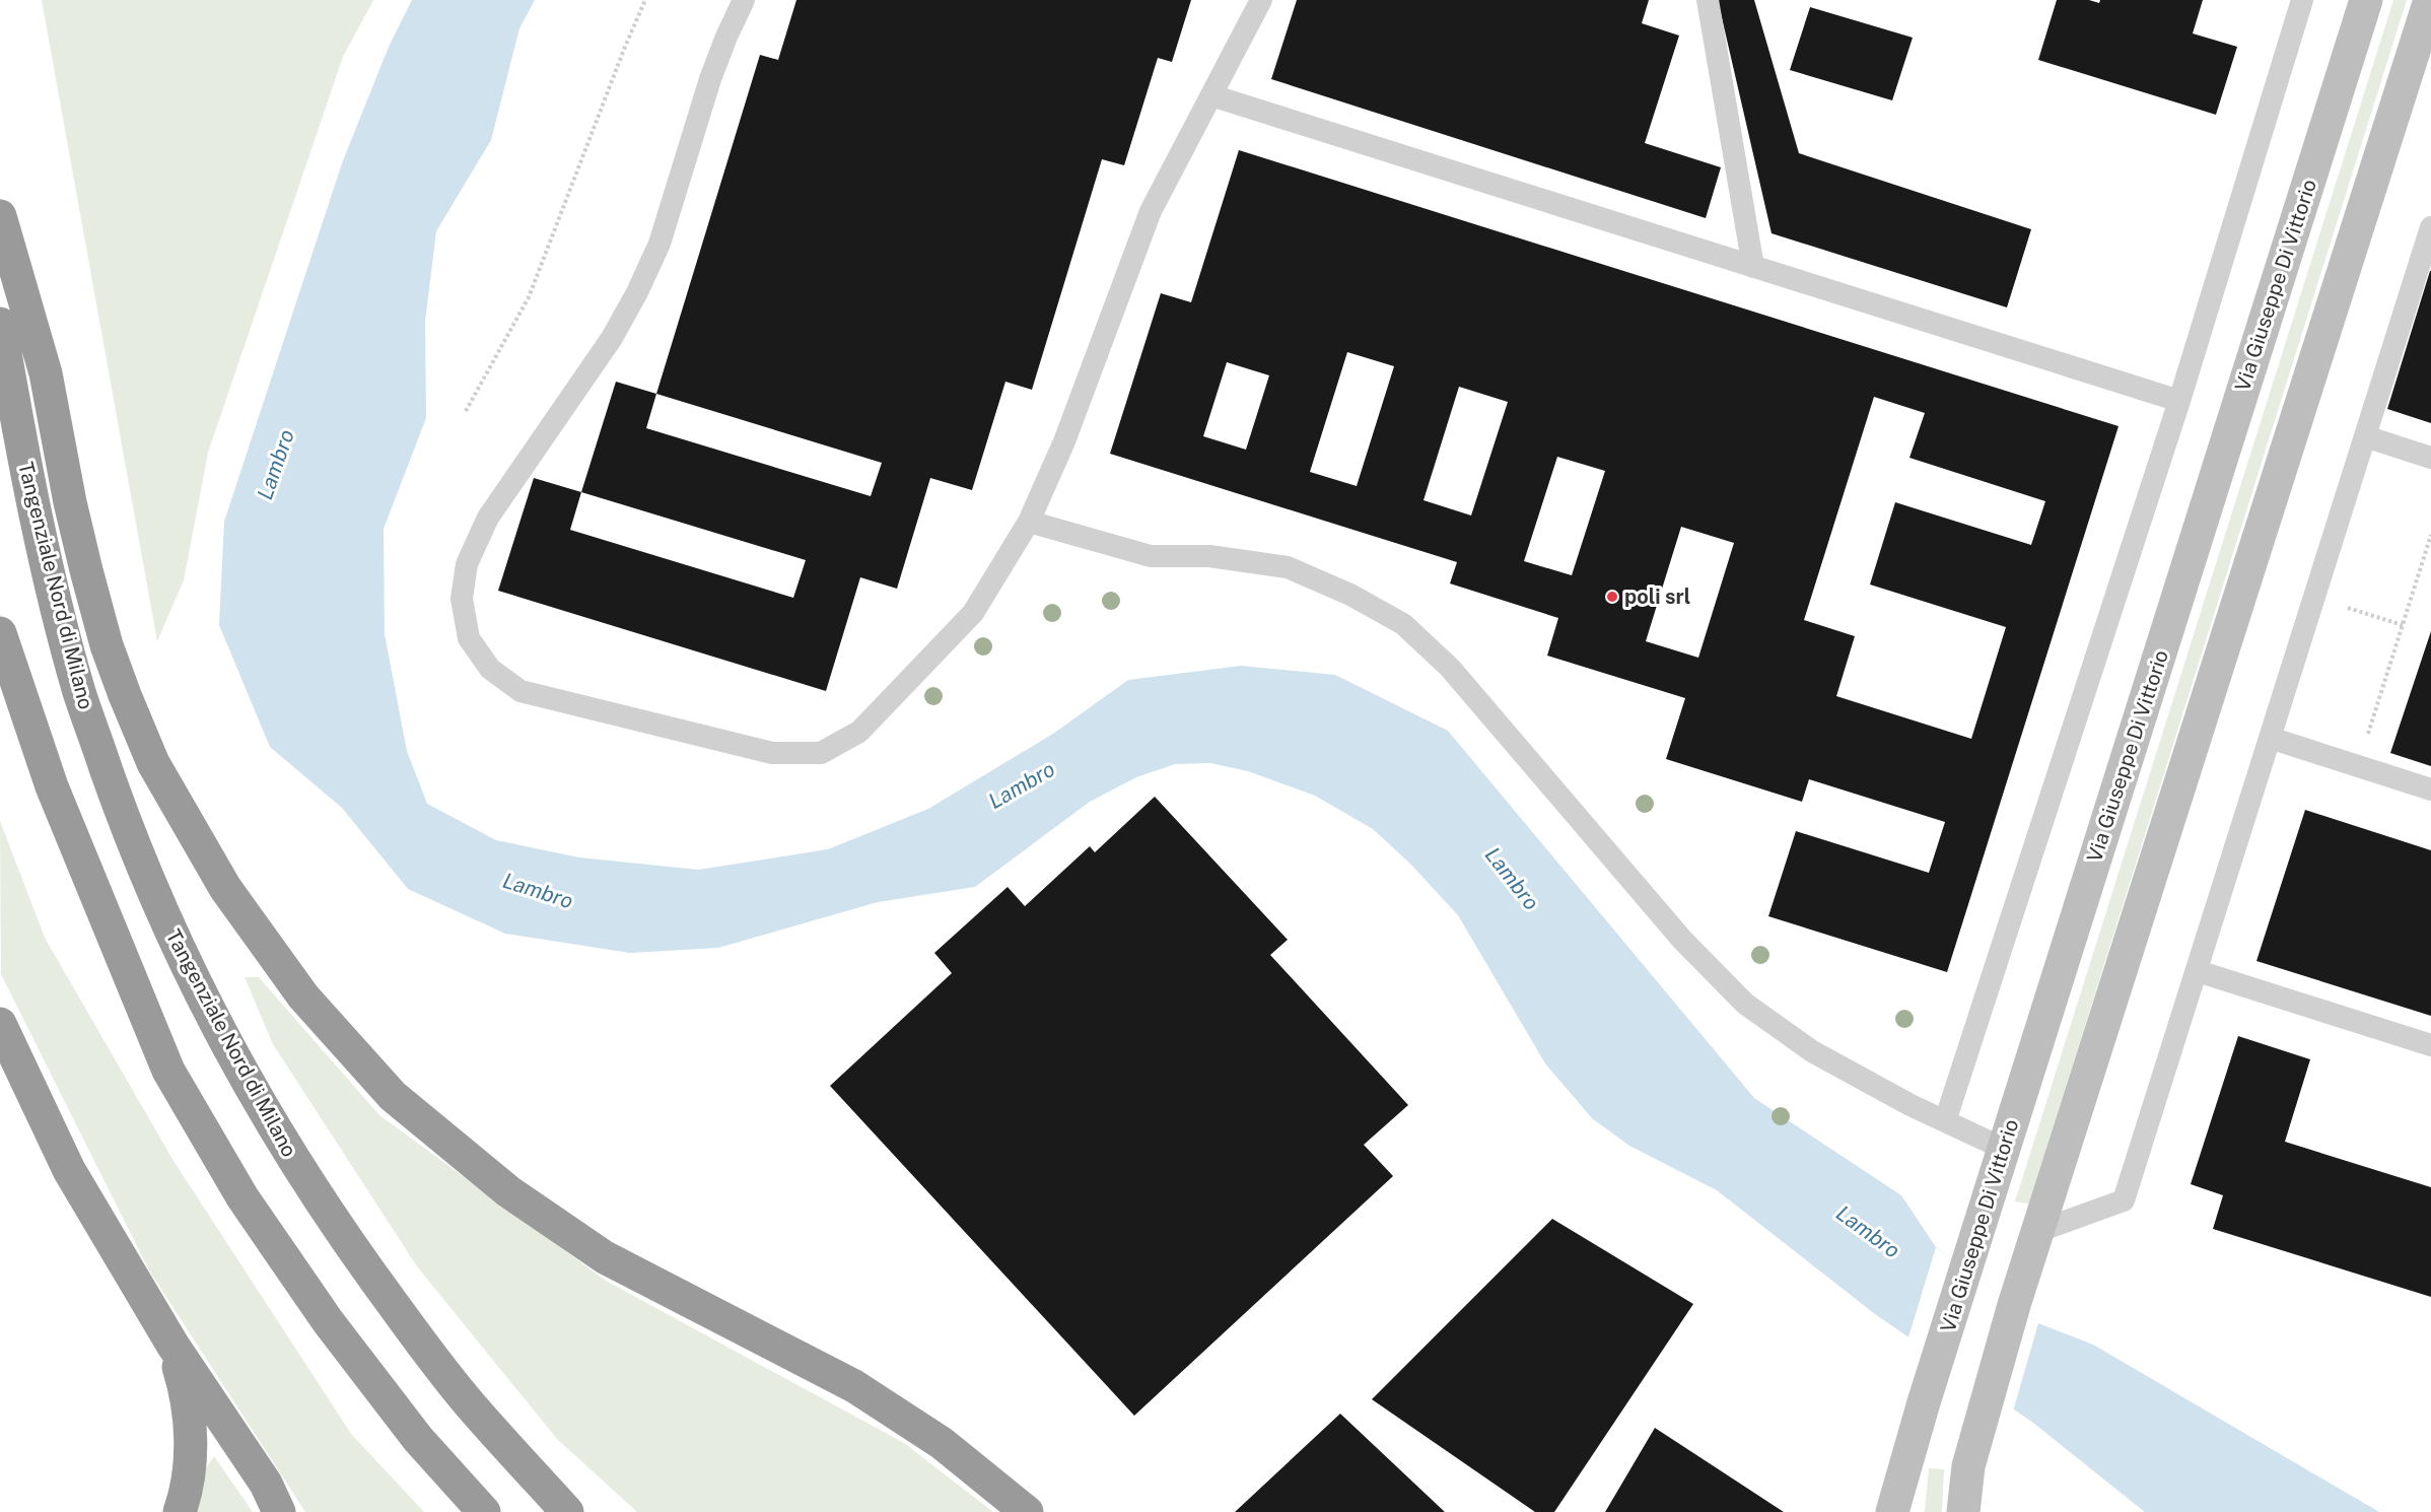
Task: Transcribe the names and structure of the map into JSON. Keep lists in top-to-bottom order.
{
  "streets": {
    "highway": ["Tangenziale Nord di Milano"],
    "street": ["Via Giuseppe Di Vittorio"]
  },
  "water": ["Lambro"],
  "places": ["poli srl"]
}
